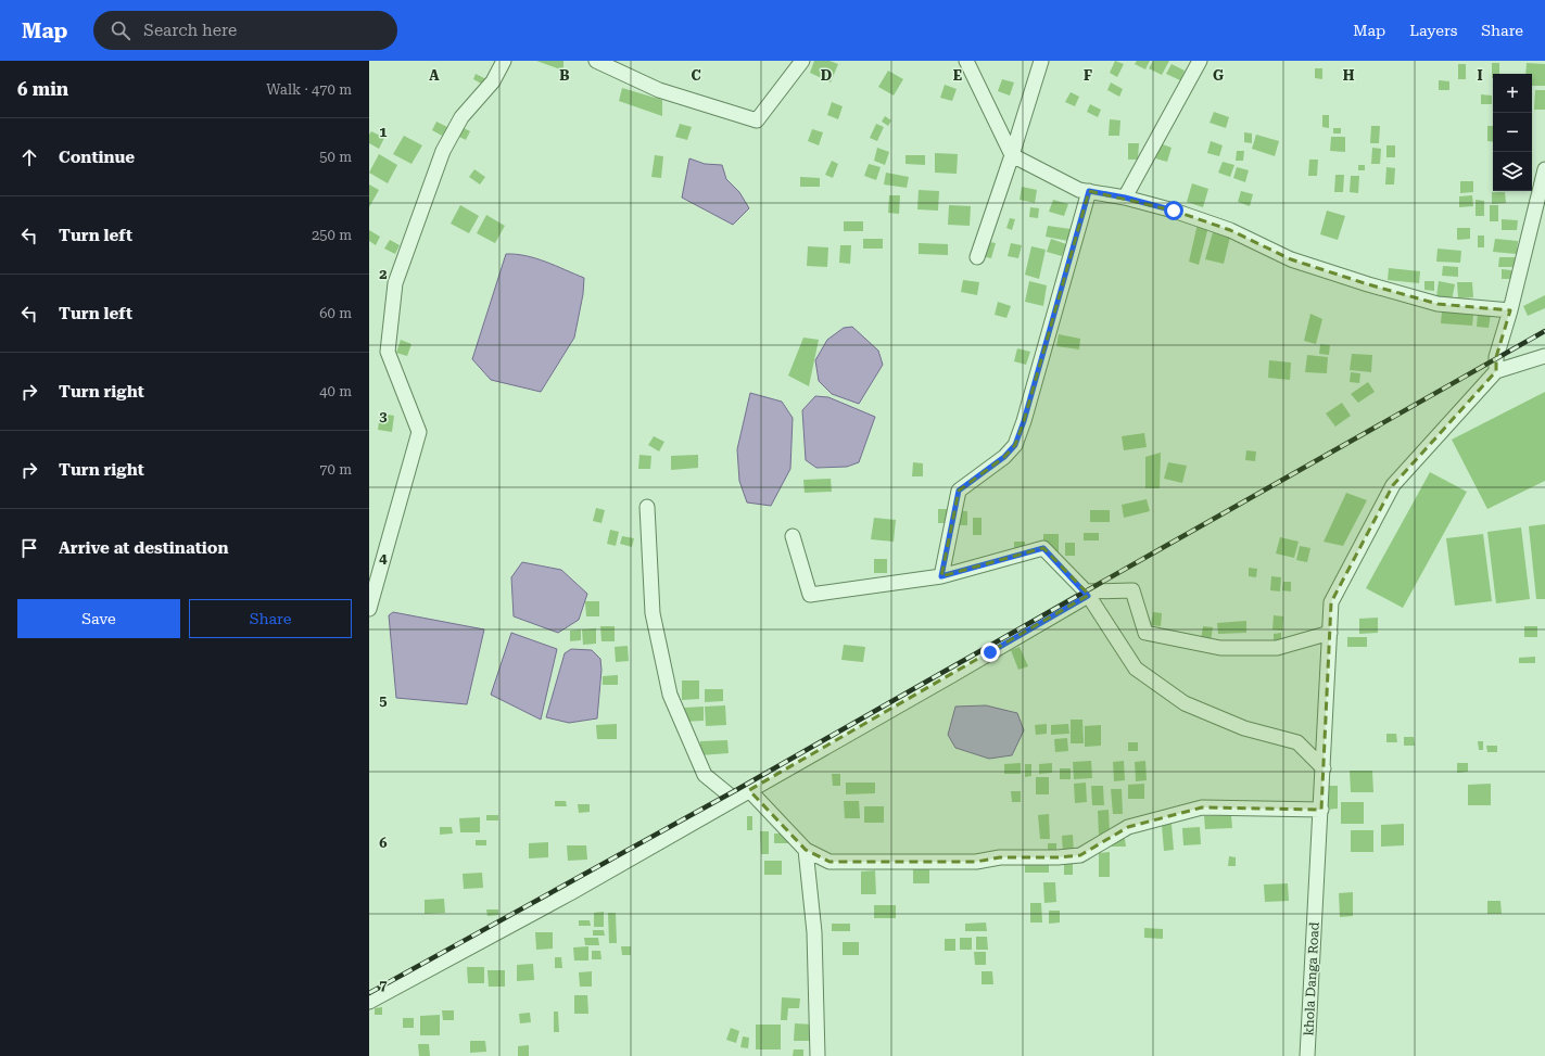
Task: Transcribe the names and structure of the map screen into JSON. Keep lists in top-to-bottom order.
{
  "streets": {
    "street": ["khola Danga Road"]
  },
  "page": {
    "header": "Map",
    "search": "Search here",
    "nav": ["Map", "Layers", "Share"],
    "heading": ["6 min", "Walk · 470 m"],
    "map_buttons": ["+", "−"],
    "list": [
      ["Continue", "50 m"],
      ["Turn left", "250 m"],
      ["Turn left", "60 m"],
      ["Turn right", "40 m"],
      ["Turn right", "70 m"],
      "Arrive at destination"
    ],
    "buttons": ["Save", "Share"]
  },
  "grid": {
    "columns": [
      "A",
      "B",
      "C",
      "D",
      "E",
      "F",
      "G",
      "H",
      "I"
    ],
    "rows": [
      "1",
      "2",
      "3",
      "4",
      "5",
      "6",
      "7"
    ]
  }
}
